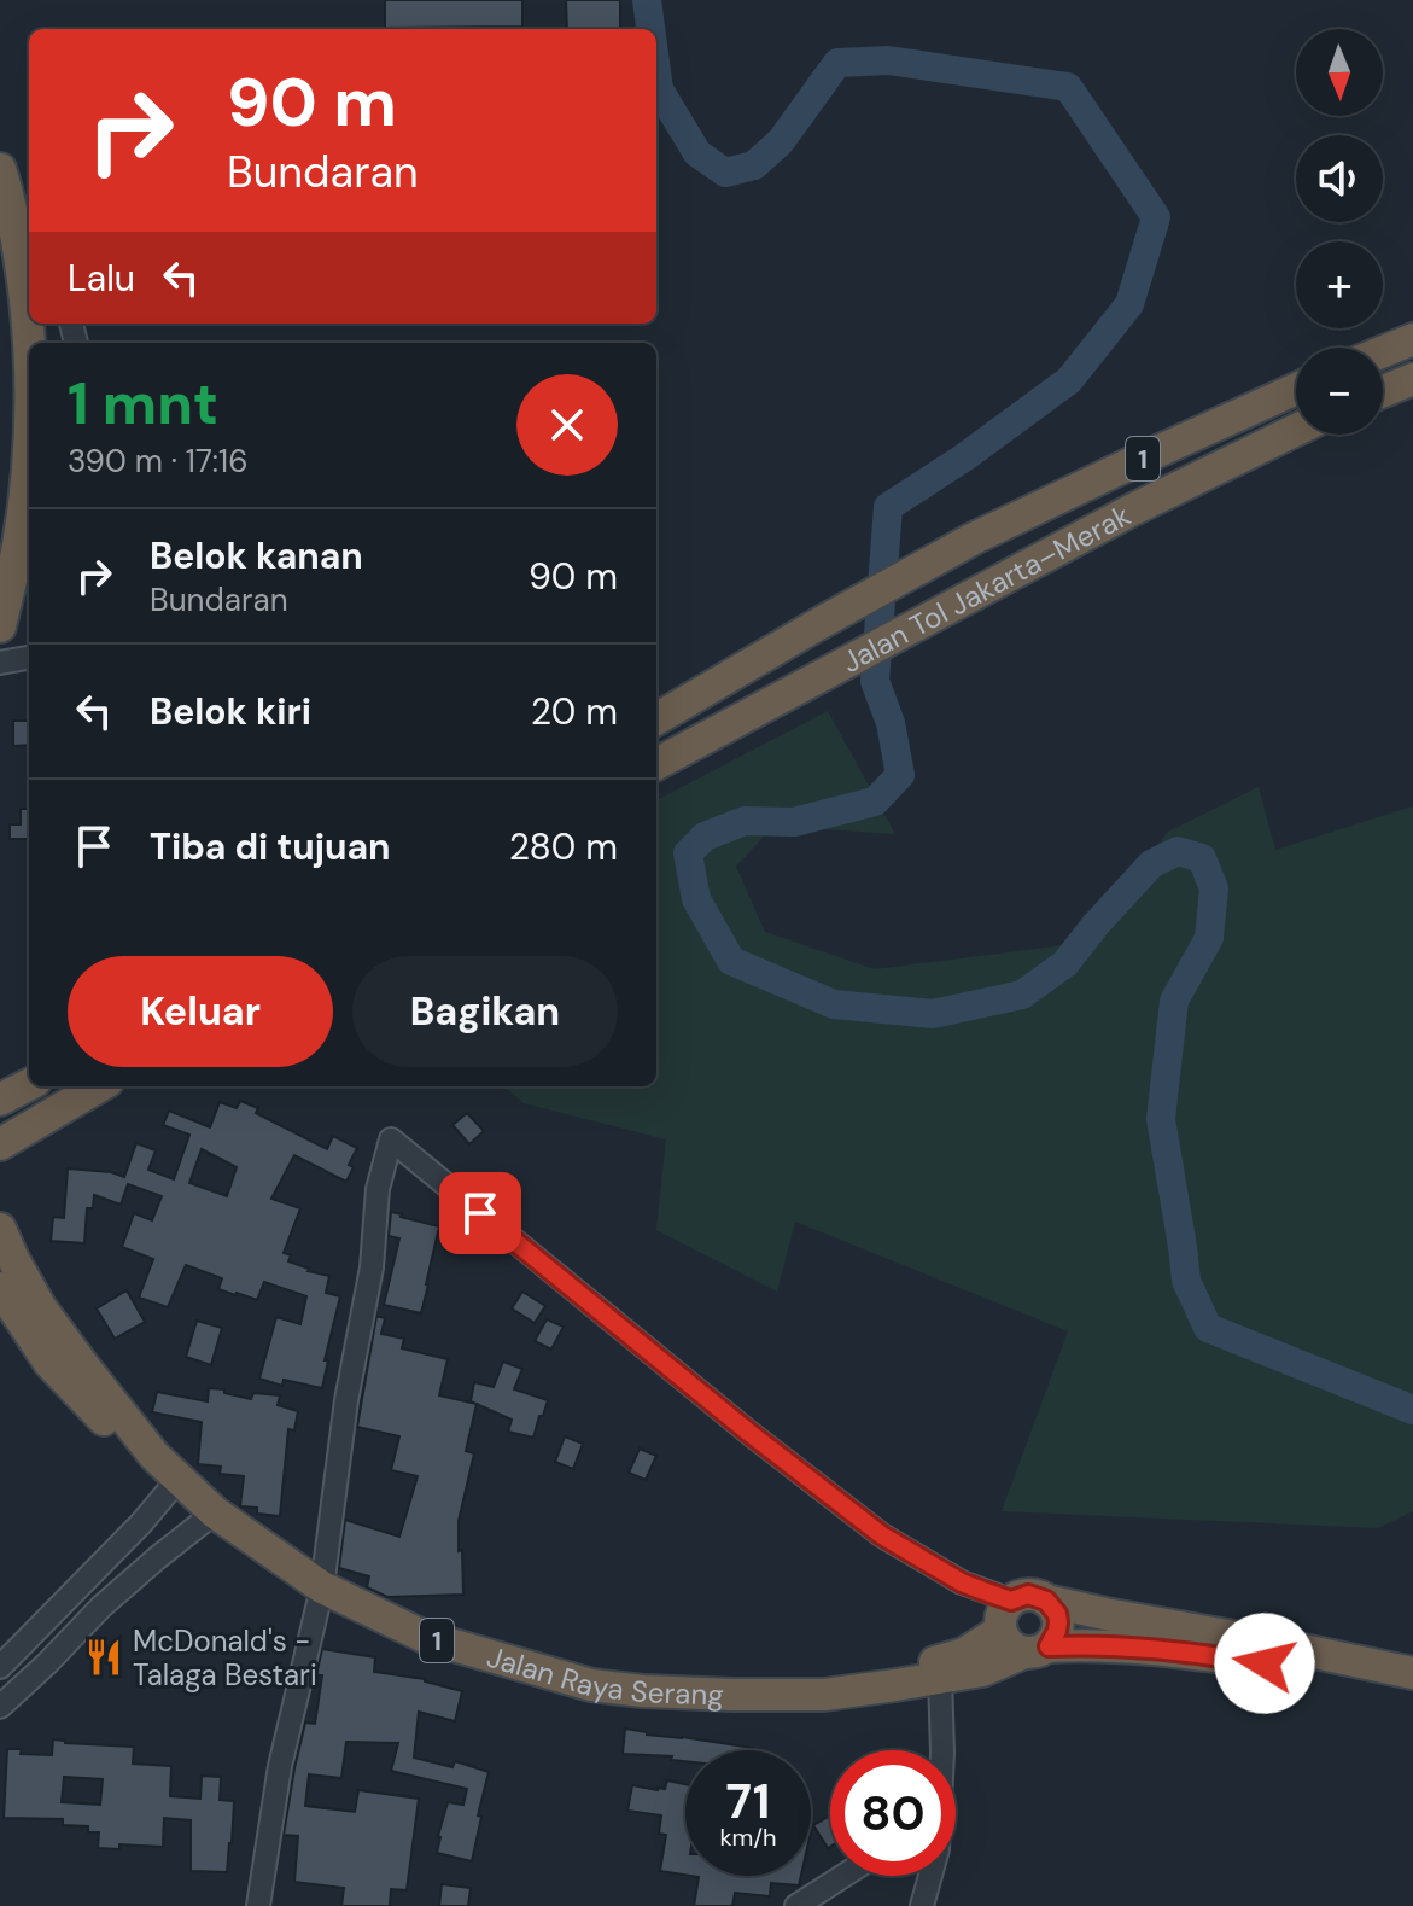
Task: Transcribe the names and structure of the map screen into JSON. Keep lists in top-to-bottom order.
{
  "streets": {
    "highway": ["1", "Jalan Tol Jakarta–Merak", "Jalan Raya Serang"]
  },
  "crossings": [
    ["1", "Jalan Raya Serang"]
  ],
  "places": {
    "restaurant": ["McDonald's - Talaga Bestari"]
  },
  "north": "bottom",
  "page": {
    "map_buttons": ["+", "−"],
    "turn": ["90 m", "Bundaran"],
    "then": "Lalu",
    "heading": ["1 mnt", "390 m · 17:16"],
    "list": [
      {
        "name": "Belok kanan",
        "note": "Bundaran",
        "value": "90 m"
      },
      {
        "name": "Belok kiri",
        "value": "20 m"
      },
      {
        "name": "Tiba di tujuan",
        "value": "280 m"
      }
    ],
    "buttons": ["Keluar", "Bagikan"],
    "speed": "71 km/h",
    "limit": "80"
  }
}
